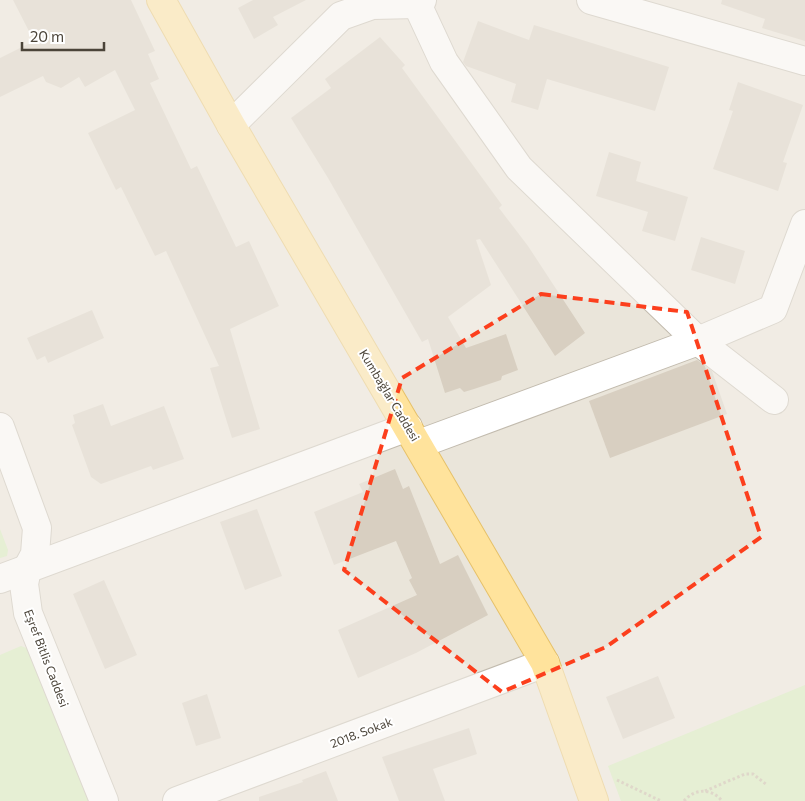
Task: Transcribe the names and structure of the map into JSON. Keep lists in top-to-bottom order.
{
  "streets": {
    "main road": ["Kumbağlar Caddesi"],
    "street": ["Eşref Bitlis Caddesi", "2018. Sokak"]
  },
  "crossings": [
    ["Kumbağlar Caddesi", "2018. Sokak"]
  ],
  "scale_bar": "20 m"
}
